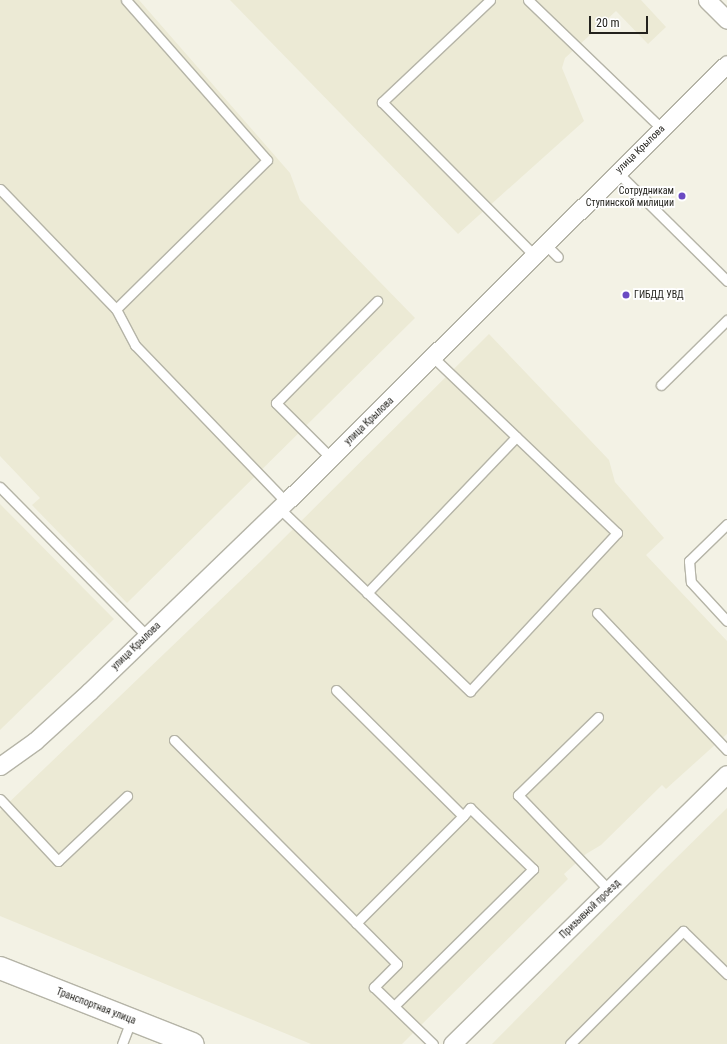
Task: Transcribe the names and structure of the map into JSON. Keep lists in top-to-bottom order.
{
  "streets": {
    "street": ["улица Крылова", "Призывной проезд", "Транспортная улица"]
  },
  "places": ["Сотрудникам Ступинской милиции", "ГИБДД УВД"],
  "scale_bar": "20 m"
}
